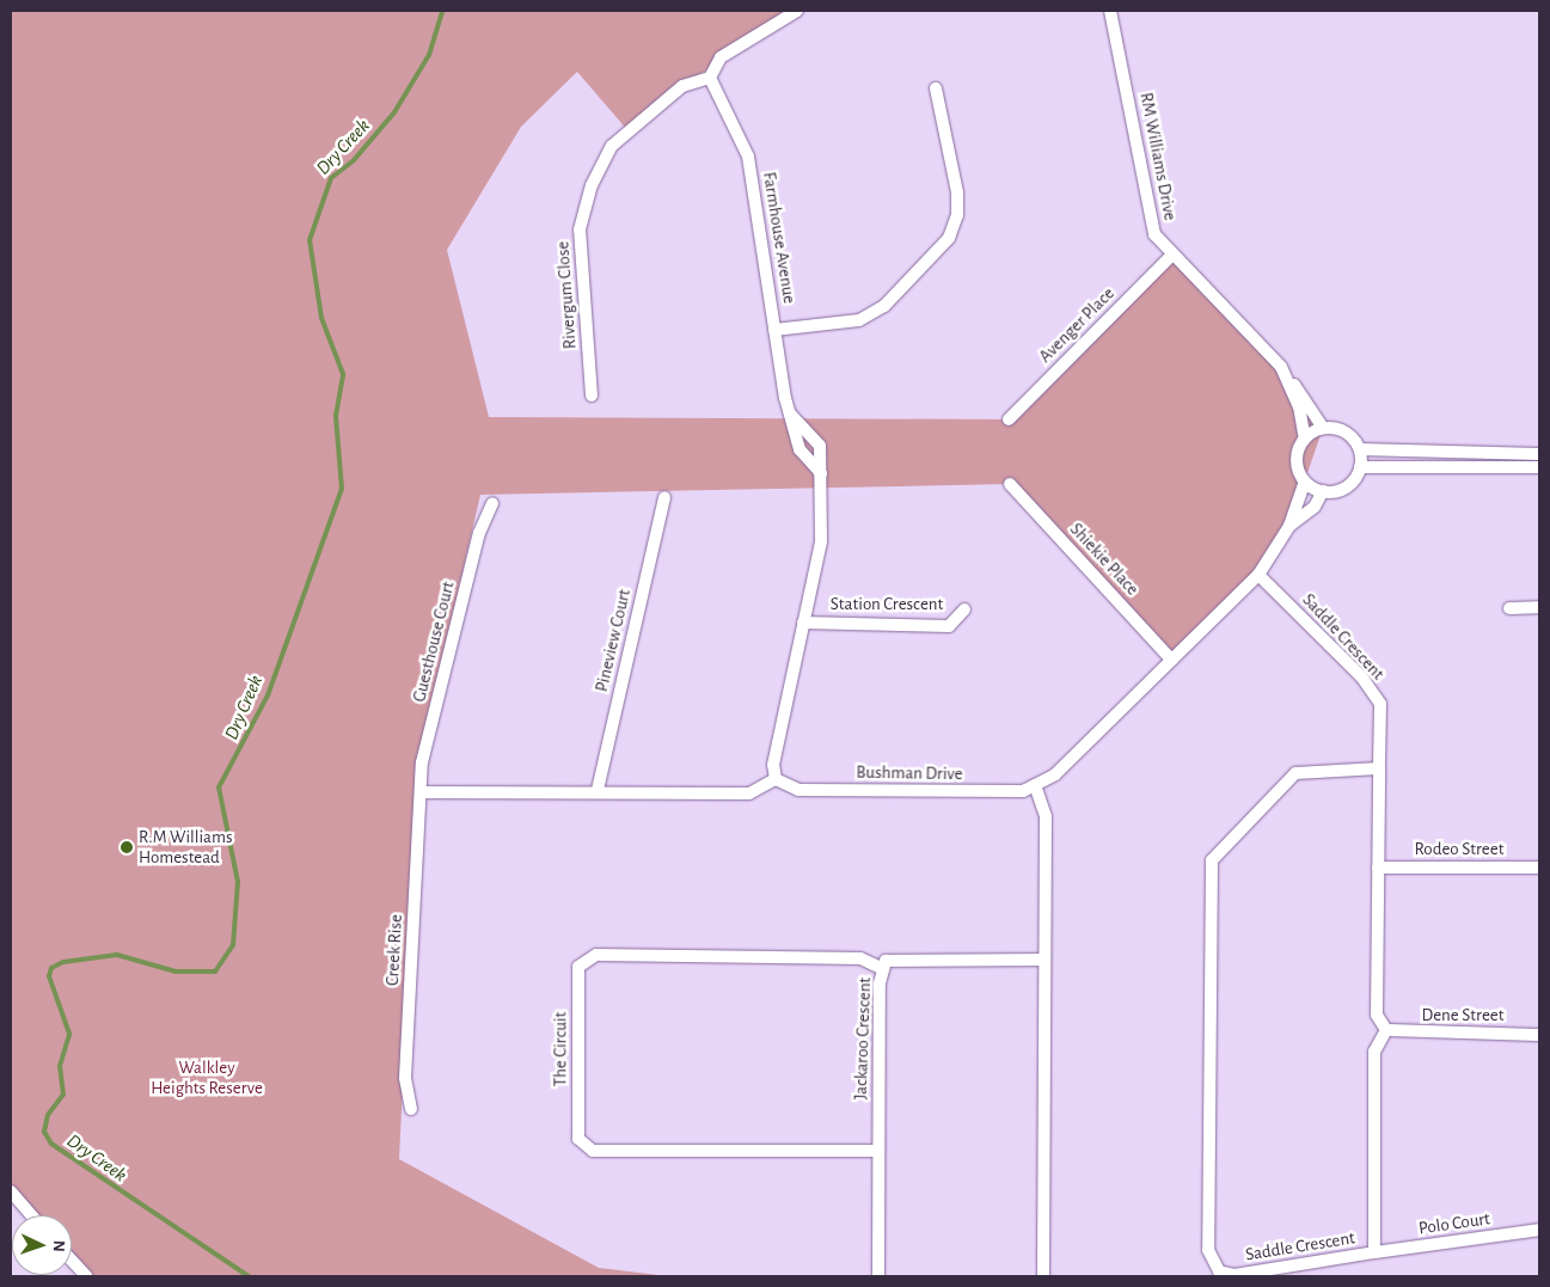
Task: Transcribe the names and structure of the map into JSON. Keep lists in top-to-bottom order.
{
  "streets": {
    "street": [
      "RM Williams Drive",
      "Farmhouse Avenue",
      "Rivergum Close",
      "Avenger Place",
      "Shiekie Place",
      "Station Crescent",
      "Saddle Crescent",
      "Pineview Court",
      "Guesthouse Court",
      "Bushman Drive",
      "Rodeo Street",
      "Creek Rise",
      "Dene Street",
      "Jackaroo Crescent",
      "The Circuit",
      "Polo Court"
    ]
  },
  "crossings": [
    ["RM Williams Drive", "Avenger Place"],
    ["RM Williams Drive", "Bushman Drive"],
    ["Farmhouse Avenue", "Rivergum Close"],
    ["Shiekie Place", "Bushman Drive"],
    ["Saddle Crescent", "Bushman Drive"],
    ["Saddle Crescent", "Rodeo Street"],
    ["Saddle Crescent", "Dene Street"],
    ["Saddle Crescent", "Polo Court"],
    ["Guesthouse Court", "Creek Rise"],
    ["Jackaroo Crescent", "The Circuit"]
  ],
  "water": ["Dry Creek"],
  "parks": ["Walkley Heights Reserve"],
  "places": ["R.M Williams Homestead"],
  "north": "right"
}
